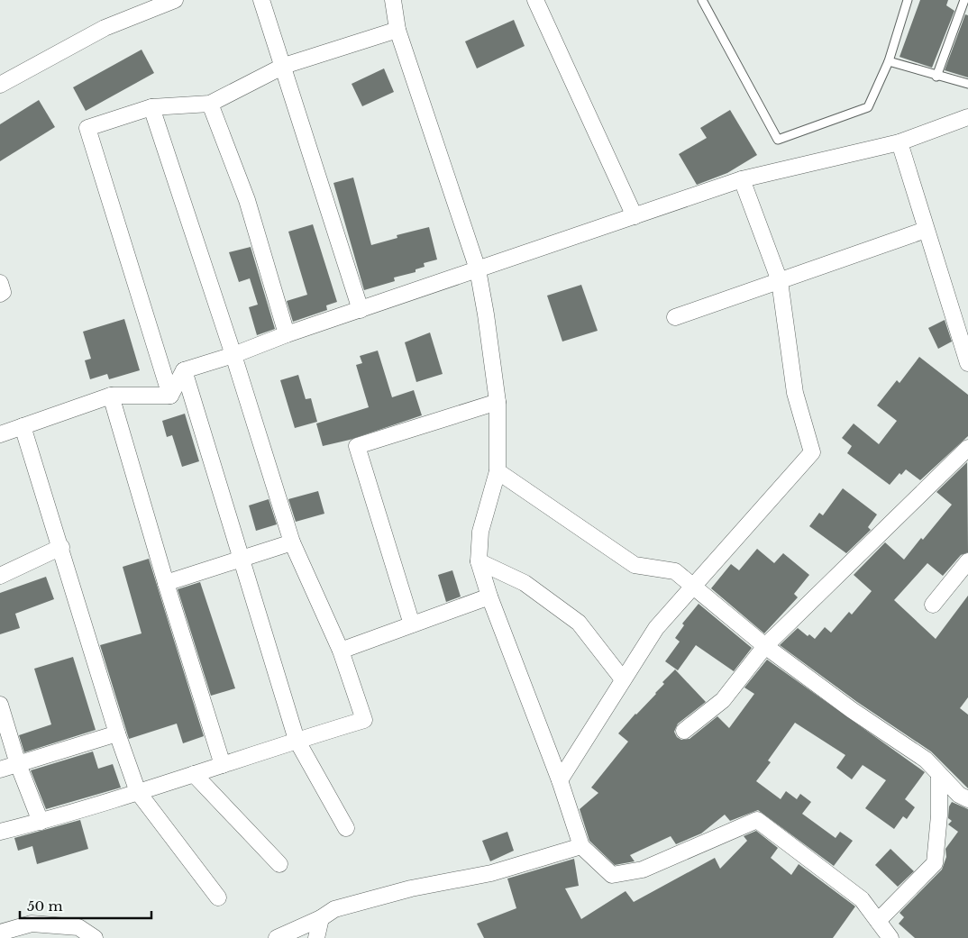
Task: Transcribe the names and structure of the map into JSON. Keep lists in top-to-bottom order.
{
  "scale_bar": "50 m"
}
